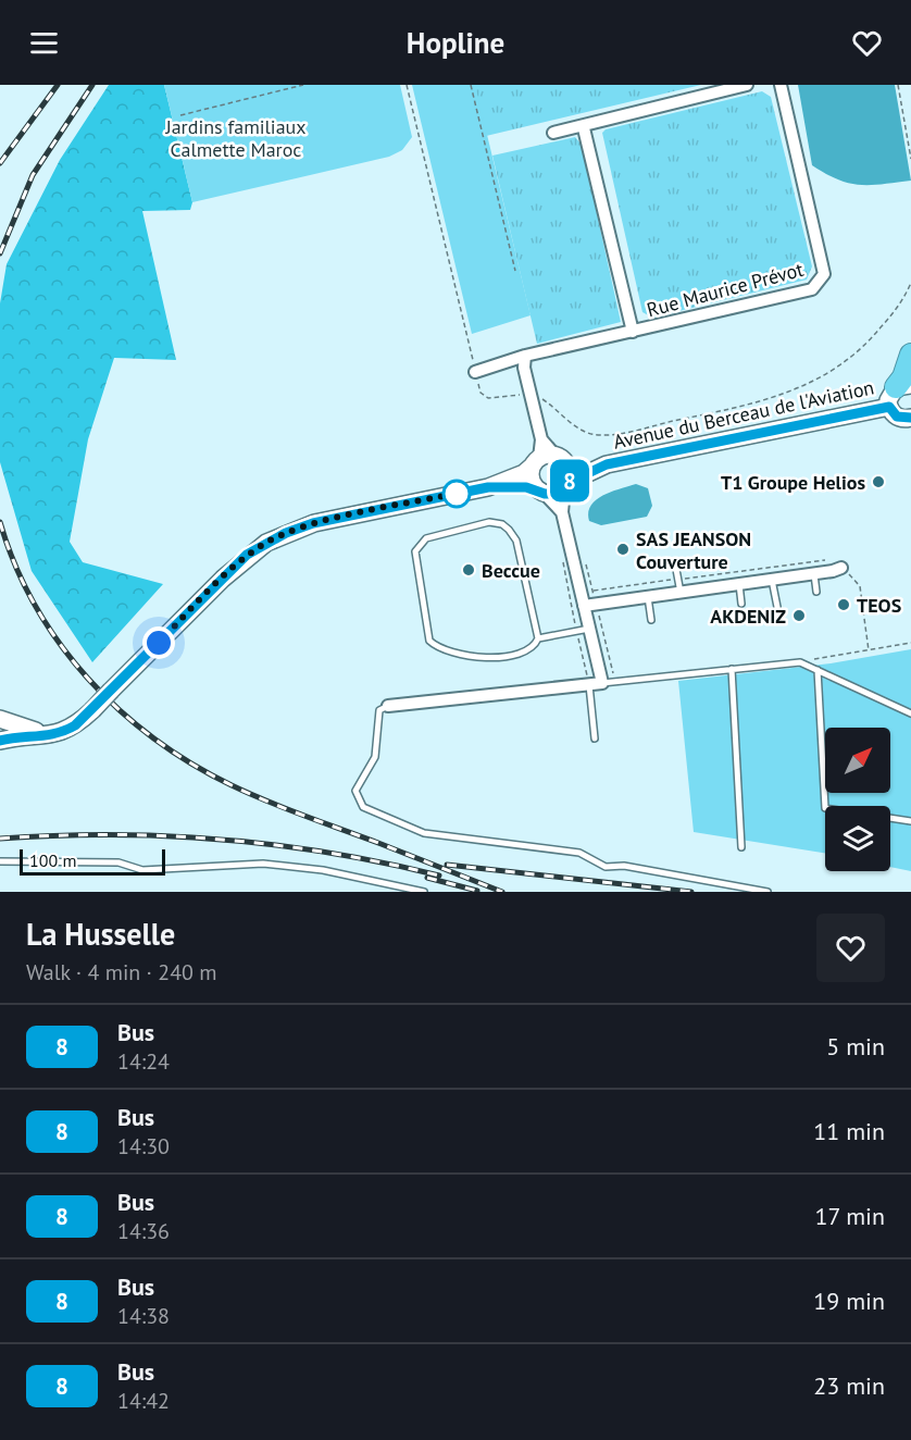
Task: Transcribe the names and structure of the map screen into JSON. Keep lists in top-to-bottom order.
{
  "streets": {
    "street": ["Rue Maurice Prévot", "Avenue du Berceau de l'Aviation"]
  },
  "parks": ["Jardins familiaux Calmette Maroc"],
  "places": [
    "T1 Groupe Helios",
    "SAS JEANSON Couverture",
    "Beccue",
    "TEOS",
    "AKDENIZ"
  ],
  "lines": ["bus line 8"],
  "scale_bar": "100 m",
  "north": "top right",
  "page": {
    "header": "Hopline",
    "on_map": "8",
    "scale": "100 m",
    "heading": ["La Husselle", "Walk · 4 min · 240 m"],
    "list": [
      {
        "mark": "8",
        "name": "Bus",
        "note": "14:24",
        "value": "5 min"
      },
      {
        "mark": "8",
        "name": "Bus",
        "note": "14:30",
        "value": "11 min"
      },
      {
        "mark": "8",
        "name": "Bus",
        "note": "14:36",
        "value": "17 min"
      },
      {
        "mark": "8",
        "name": "Bus",
        "note": "14:38",
        "value": "19 min"
      },
      {
        "mark": "8",
        "name": "Bus",
        "note": "14:42",
        "value": "23 min"
      }
    ]
  }
}
